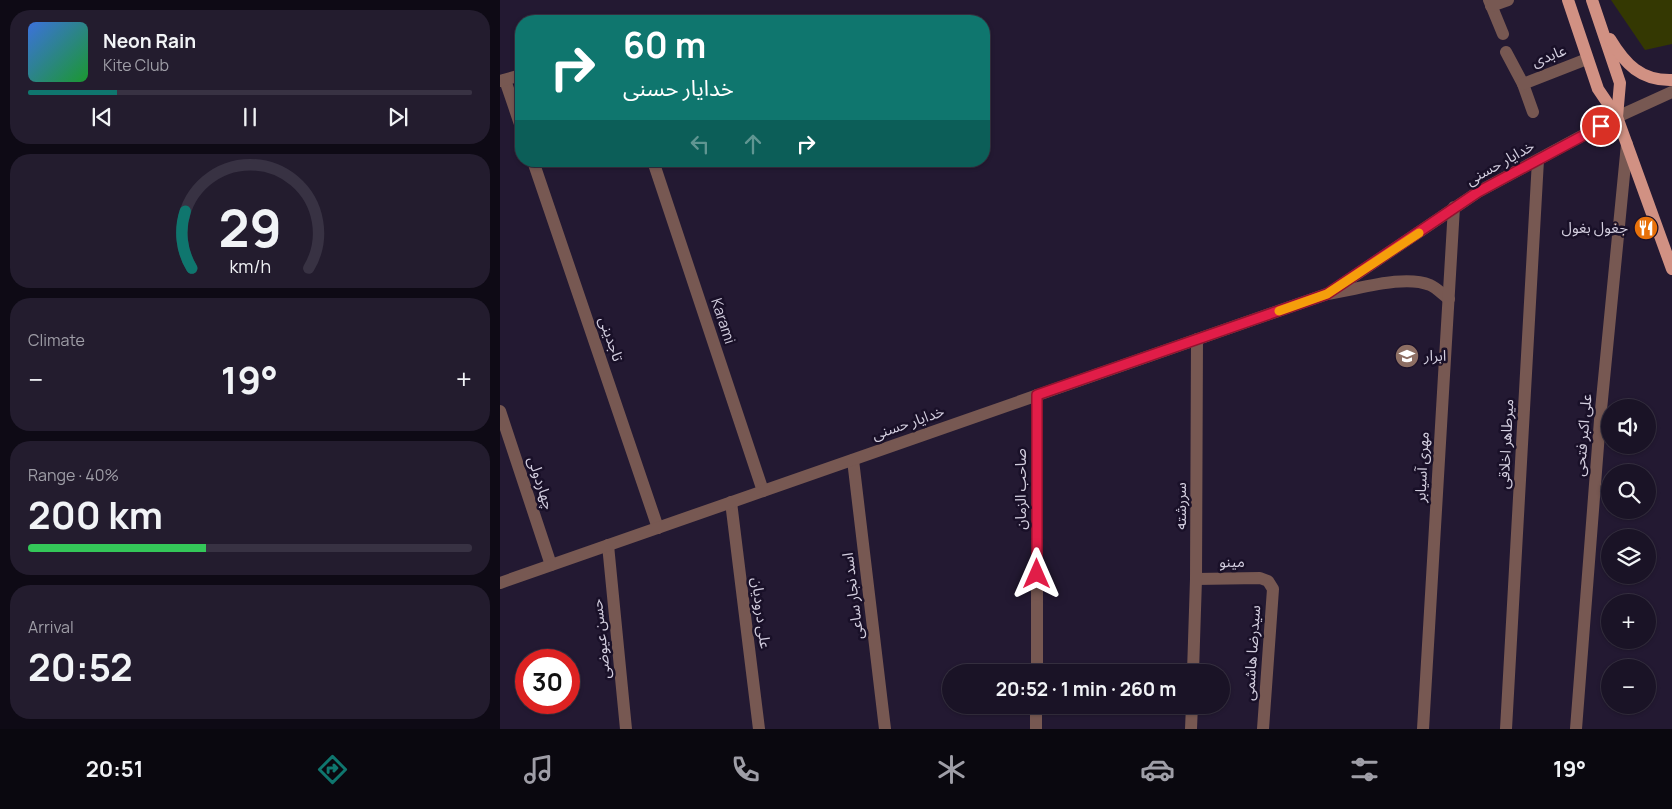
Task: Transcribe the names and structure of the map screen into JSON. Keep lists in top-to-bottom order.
{
  "streets": {
    "street": [
      "عابدی",
      "خدایار حسنی",
      "Karami",
      "تاجدینی",
      "علی اکبر فتحی",
      "میرطاهر اخلاقی",
      "مهری آسیابر",
      "چهاردولی",
      "صاحب الزمان",
      "سررشته",
      "مینو",
      "اسد نجار ساعی",
      "علی درودیان",
      "حسن عیوضی",
      "سیدرضا هاشمی"
    ]
  },
  "crossings": [
    ["خدایار حسنی", "Karami"],
    ["خدایار حسنی", "تاجدینی"],
    ["خدایار حسنی", "میرطاهر اخلاقی"],
    ["خدایار حسنی", "مهری آسیابر"],
    ["خدایار حسنی", "چهاردولی"],
    ["خدایار حسنی", "صاحب الزمان"],
    ["خدایار حسنی", "سررشته"],
    ["خدایار حسنی", "اسد نجار ساعی"],
    ["خدایار حسنی", "علی درودیان"],
    ["خدایار حسنی", "حسن عیوضی"],
    ["سررشته", "مینو"],
    ["مینو", "سیدرضا هاشمی"]
  ],
  "places": {
    "restaurant": ["جغول بغول"],
    "school or university": ["ابرار"]
  },
  "page": {
    "turn": ["60 m", "خدایار حسنی"],
    "song": ["Neon Rain", "Kite Club"],
    "tile": [
      "Climate",
      ["Range · 40%", "200 km"],
      ["Arrival", "20:52"]
    ],
    "heat": ["−", "19°", "+"],
    "map_buttons": ["+", "−"],
    "limit": "30",
    "trip": "20:52 · 1 min · 260 m",
    "tabs": ["20:51", "19°"],
    "gauge": ["29", "km/h"]
  }
}
